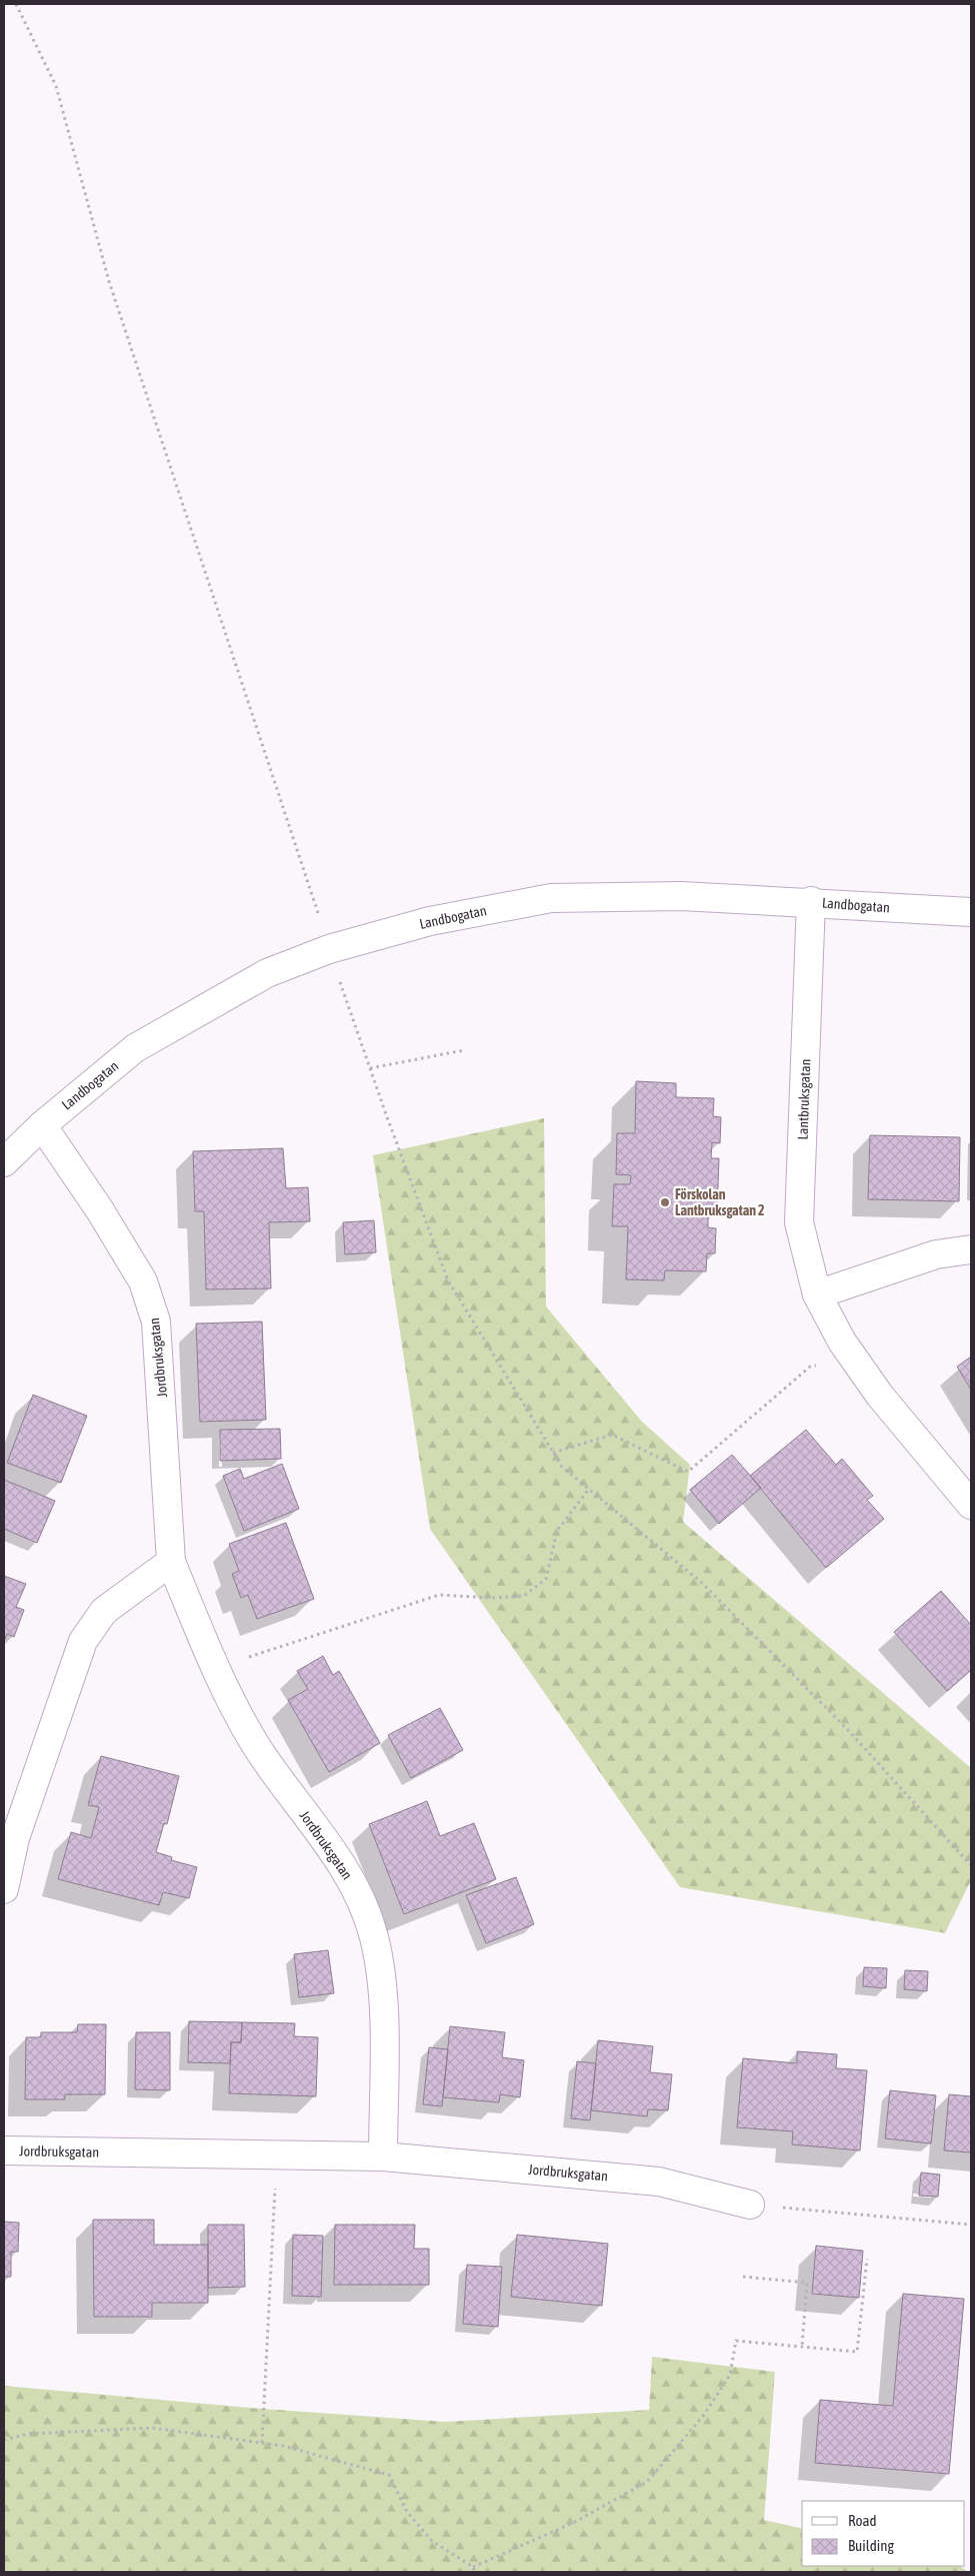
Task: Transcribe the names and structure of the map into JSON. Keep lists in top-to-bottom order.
{
  "streets": {
    "street": ["Landbogatan", "Lantbruksgatan", "Jordbruksgatan"]
  },
  "crossings": [
    ["Landbogatan", "Lantbruksgatan"],
    ["Landbogatan", "Jordbruksgatan"]
  ],
  "places": ["Förskolan Lantbruksgatan 2"],
  "legend": ["Road", "Building"]
}
